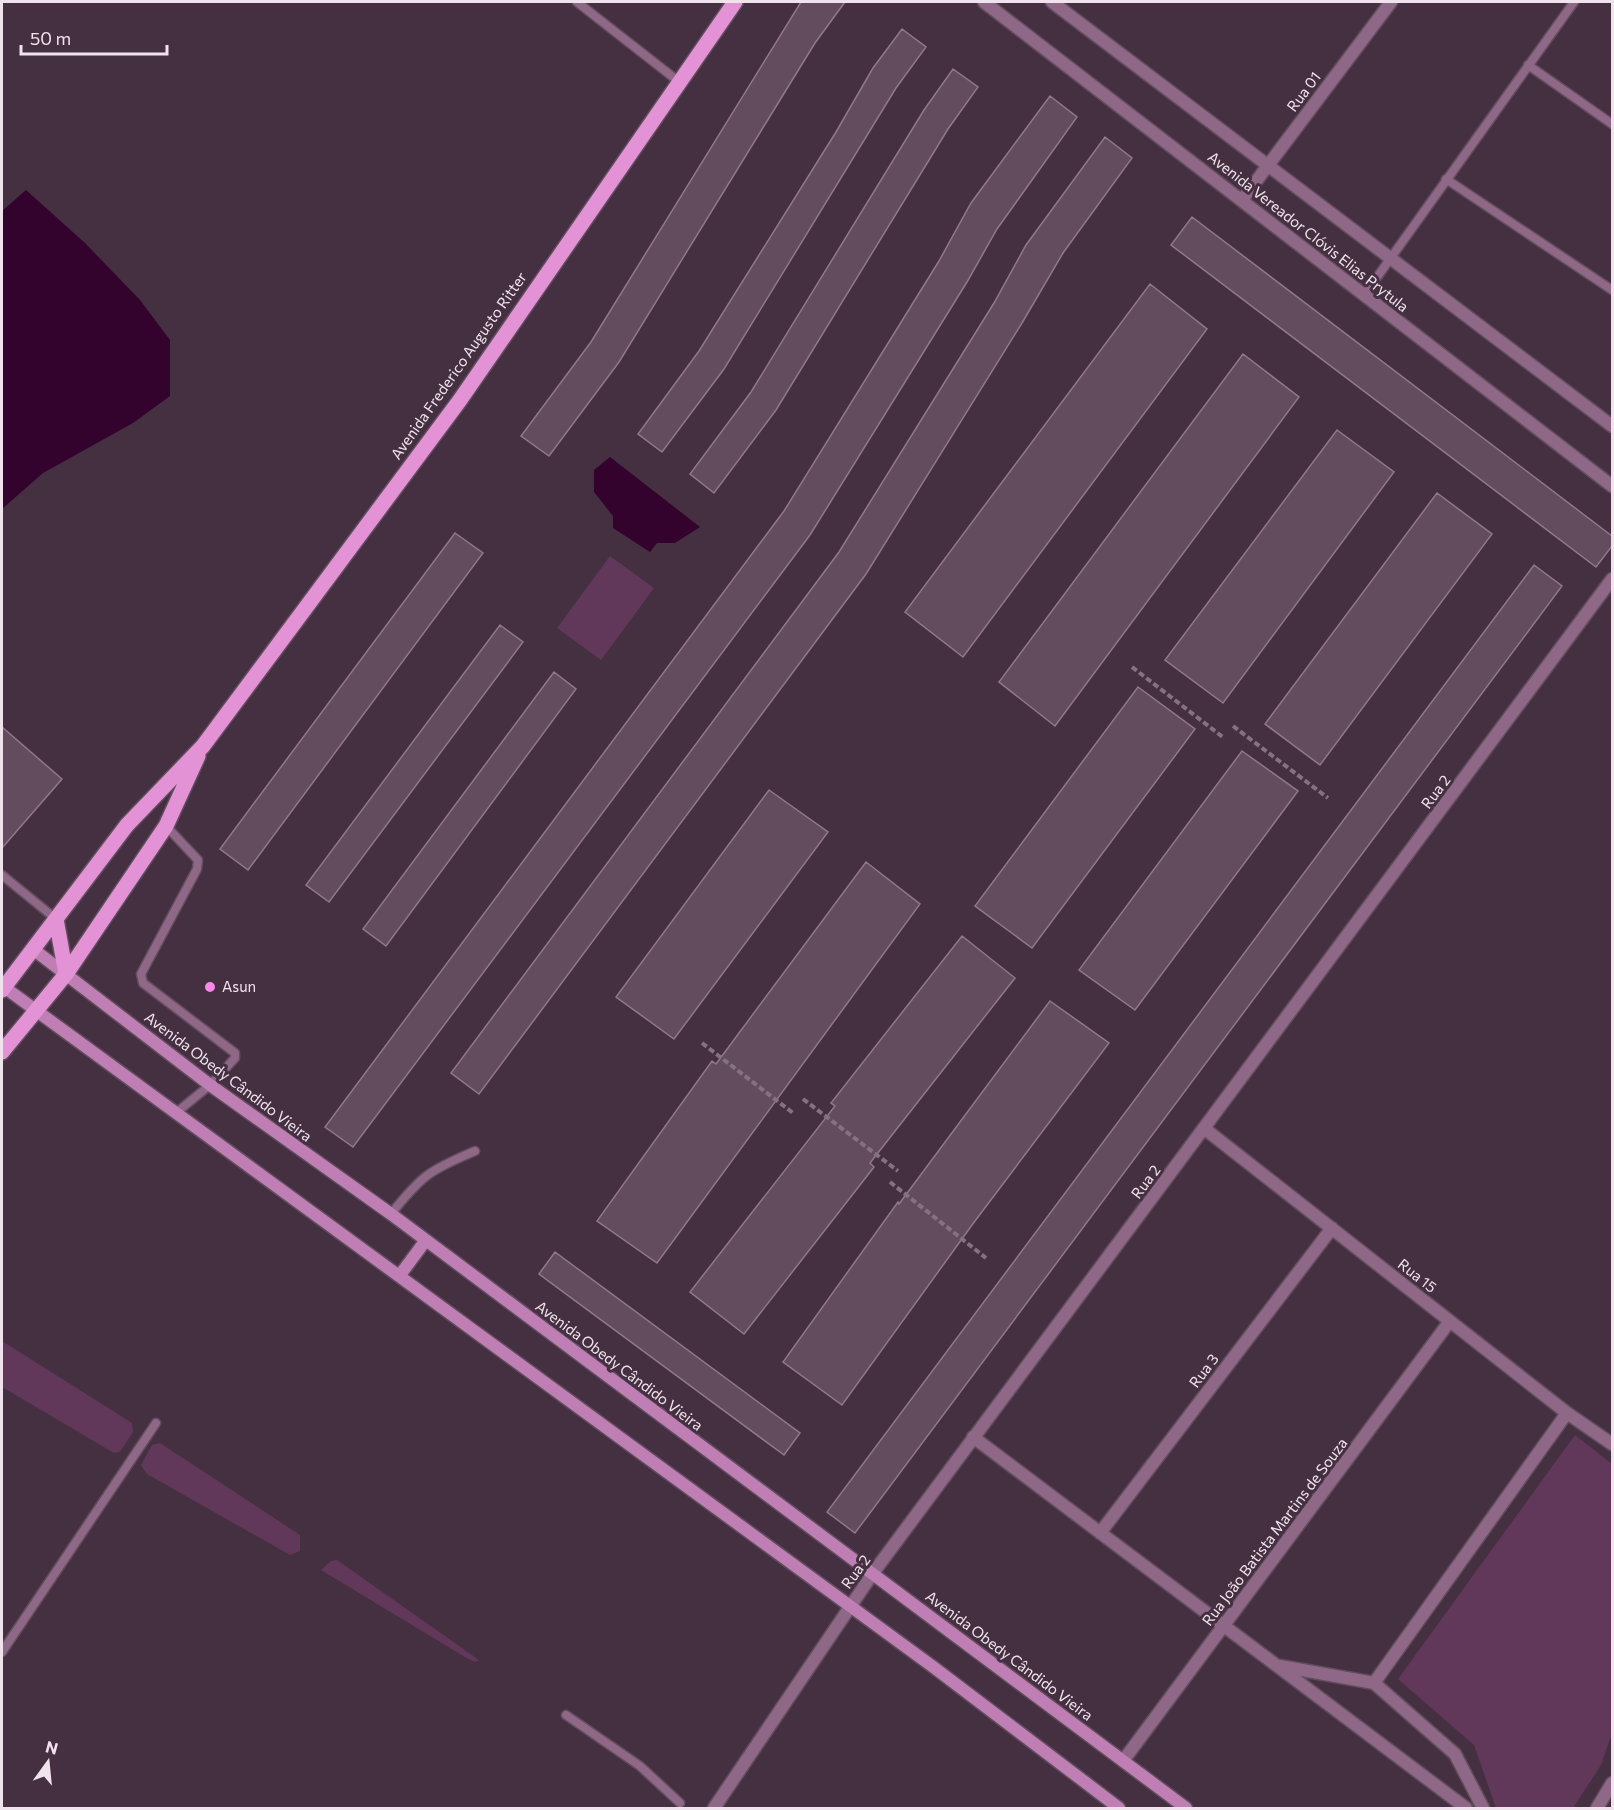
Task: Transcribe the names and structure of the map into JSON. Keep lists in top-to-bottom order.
{
  "streets": {
    "main road": ["Avenida Frederico Augusto Ritter", "Avenida Obedy Cândido Vieira"],
    "street": [
      "Rua 01",
      "Avenida Vereador Clóvis Elias Prytula",
      "Rua 2",
      "Rua 15",
      "Rua 3",
      "Rua João Batista Martins de Souza"
    ]
  },
  "crossings": [
    ["Rua 01", "Avenida Vereador Clóvis Elias Prytula"],
    ["Avenida Frederico Augusto Ritter", "Avenida Obedy Cândido Vieira"],
    ["Rua 2", "Avenida Obedy Cândido Vieira"],
    ["Rua 2", "Rua 15"],
    ["Avenida Obedy Cândido Vieira", "Rua João Batista Martins de Souza"],
    ["Rua 15", "Rua 3"],
    ["Rua 15", "Rua João Batista Martins de Souza"]
  ],
  "places": ["Asun"],
  "scale_bar": "50 m",
  "north": "top"
}
